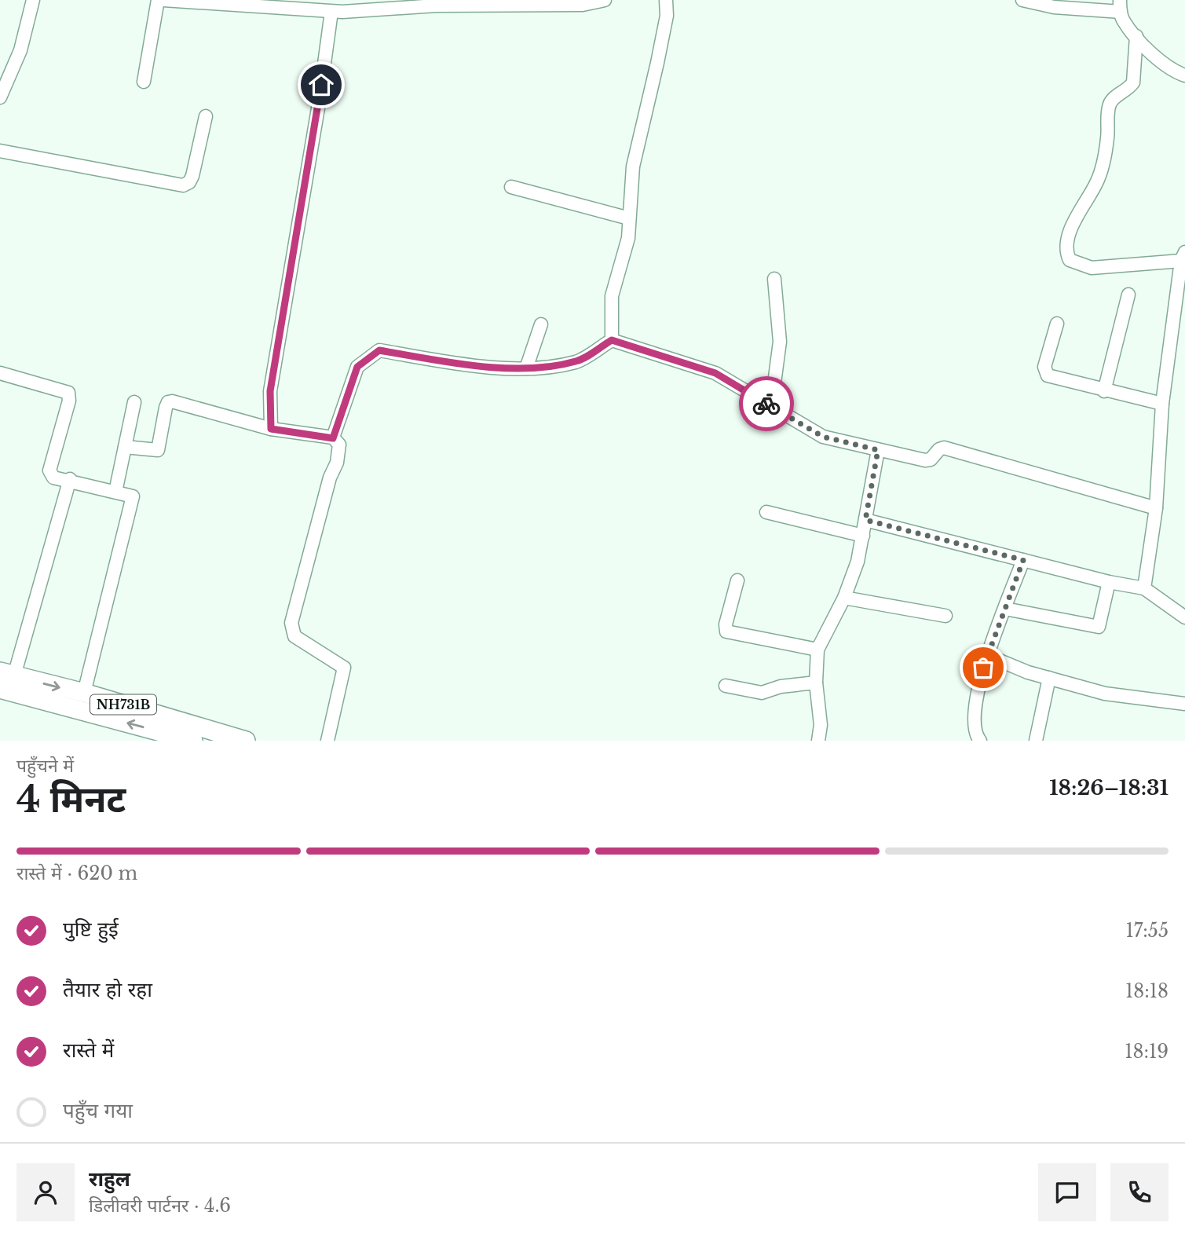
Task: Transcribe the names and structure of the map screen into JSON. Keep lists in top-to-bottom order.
{
  "streets": {
    "highway": ["NH731B"]
  },
  "page": {
    "heading": ["4 मिनट", "पहुँचने में", "18:26–18:31"],
    "panel": ["राहुल", "डिलीवरी पार्टनर · 4.6"],
    "bar": "रास्ते में · 620 m",
    "list": [
      ["पुष्टि हुई", "17:55"],
      ["तैयार हो रहा", "18:18"],
      ["रास्ते में", "18:19"],
      "पहुँच गया"
    ]
  }
}
